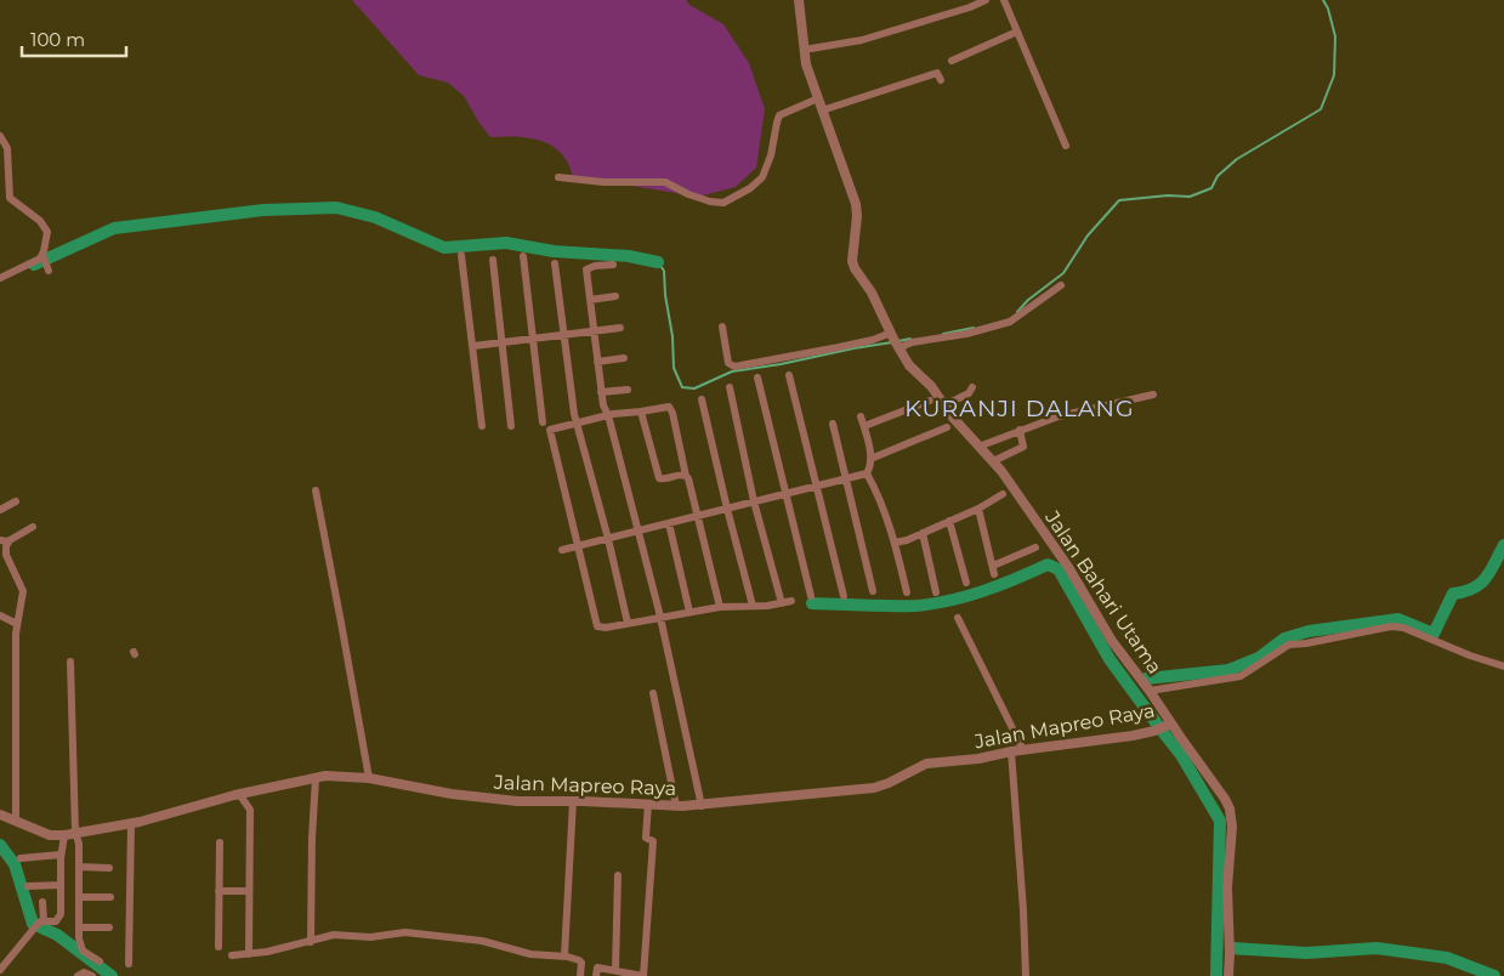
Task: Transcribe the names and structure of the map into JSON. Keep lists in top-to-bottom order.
{
  "streets": {
    "street": ["Jalan Bahari Utama", "Jalan Mapreo Raya"]
  },
  "crossings": [
    ["Jalan Bahari Utama", "Jalan Mapreo Raya"]
  ],
  "districts": ["KURANJI DALANG"],
  "scale_bar": "100 m"
}
